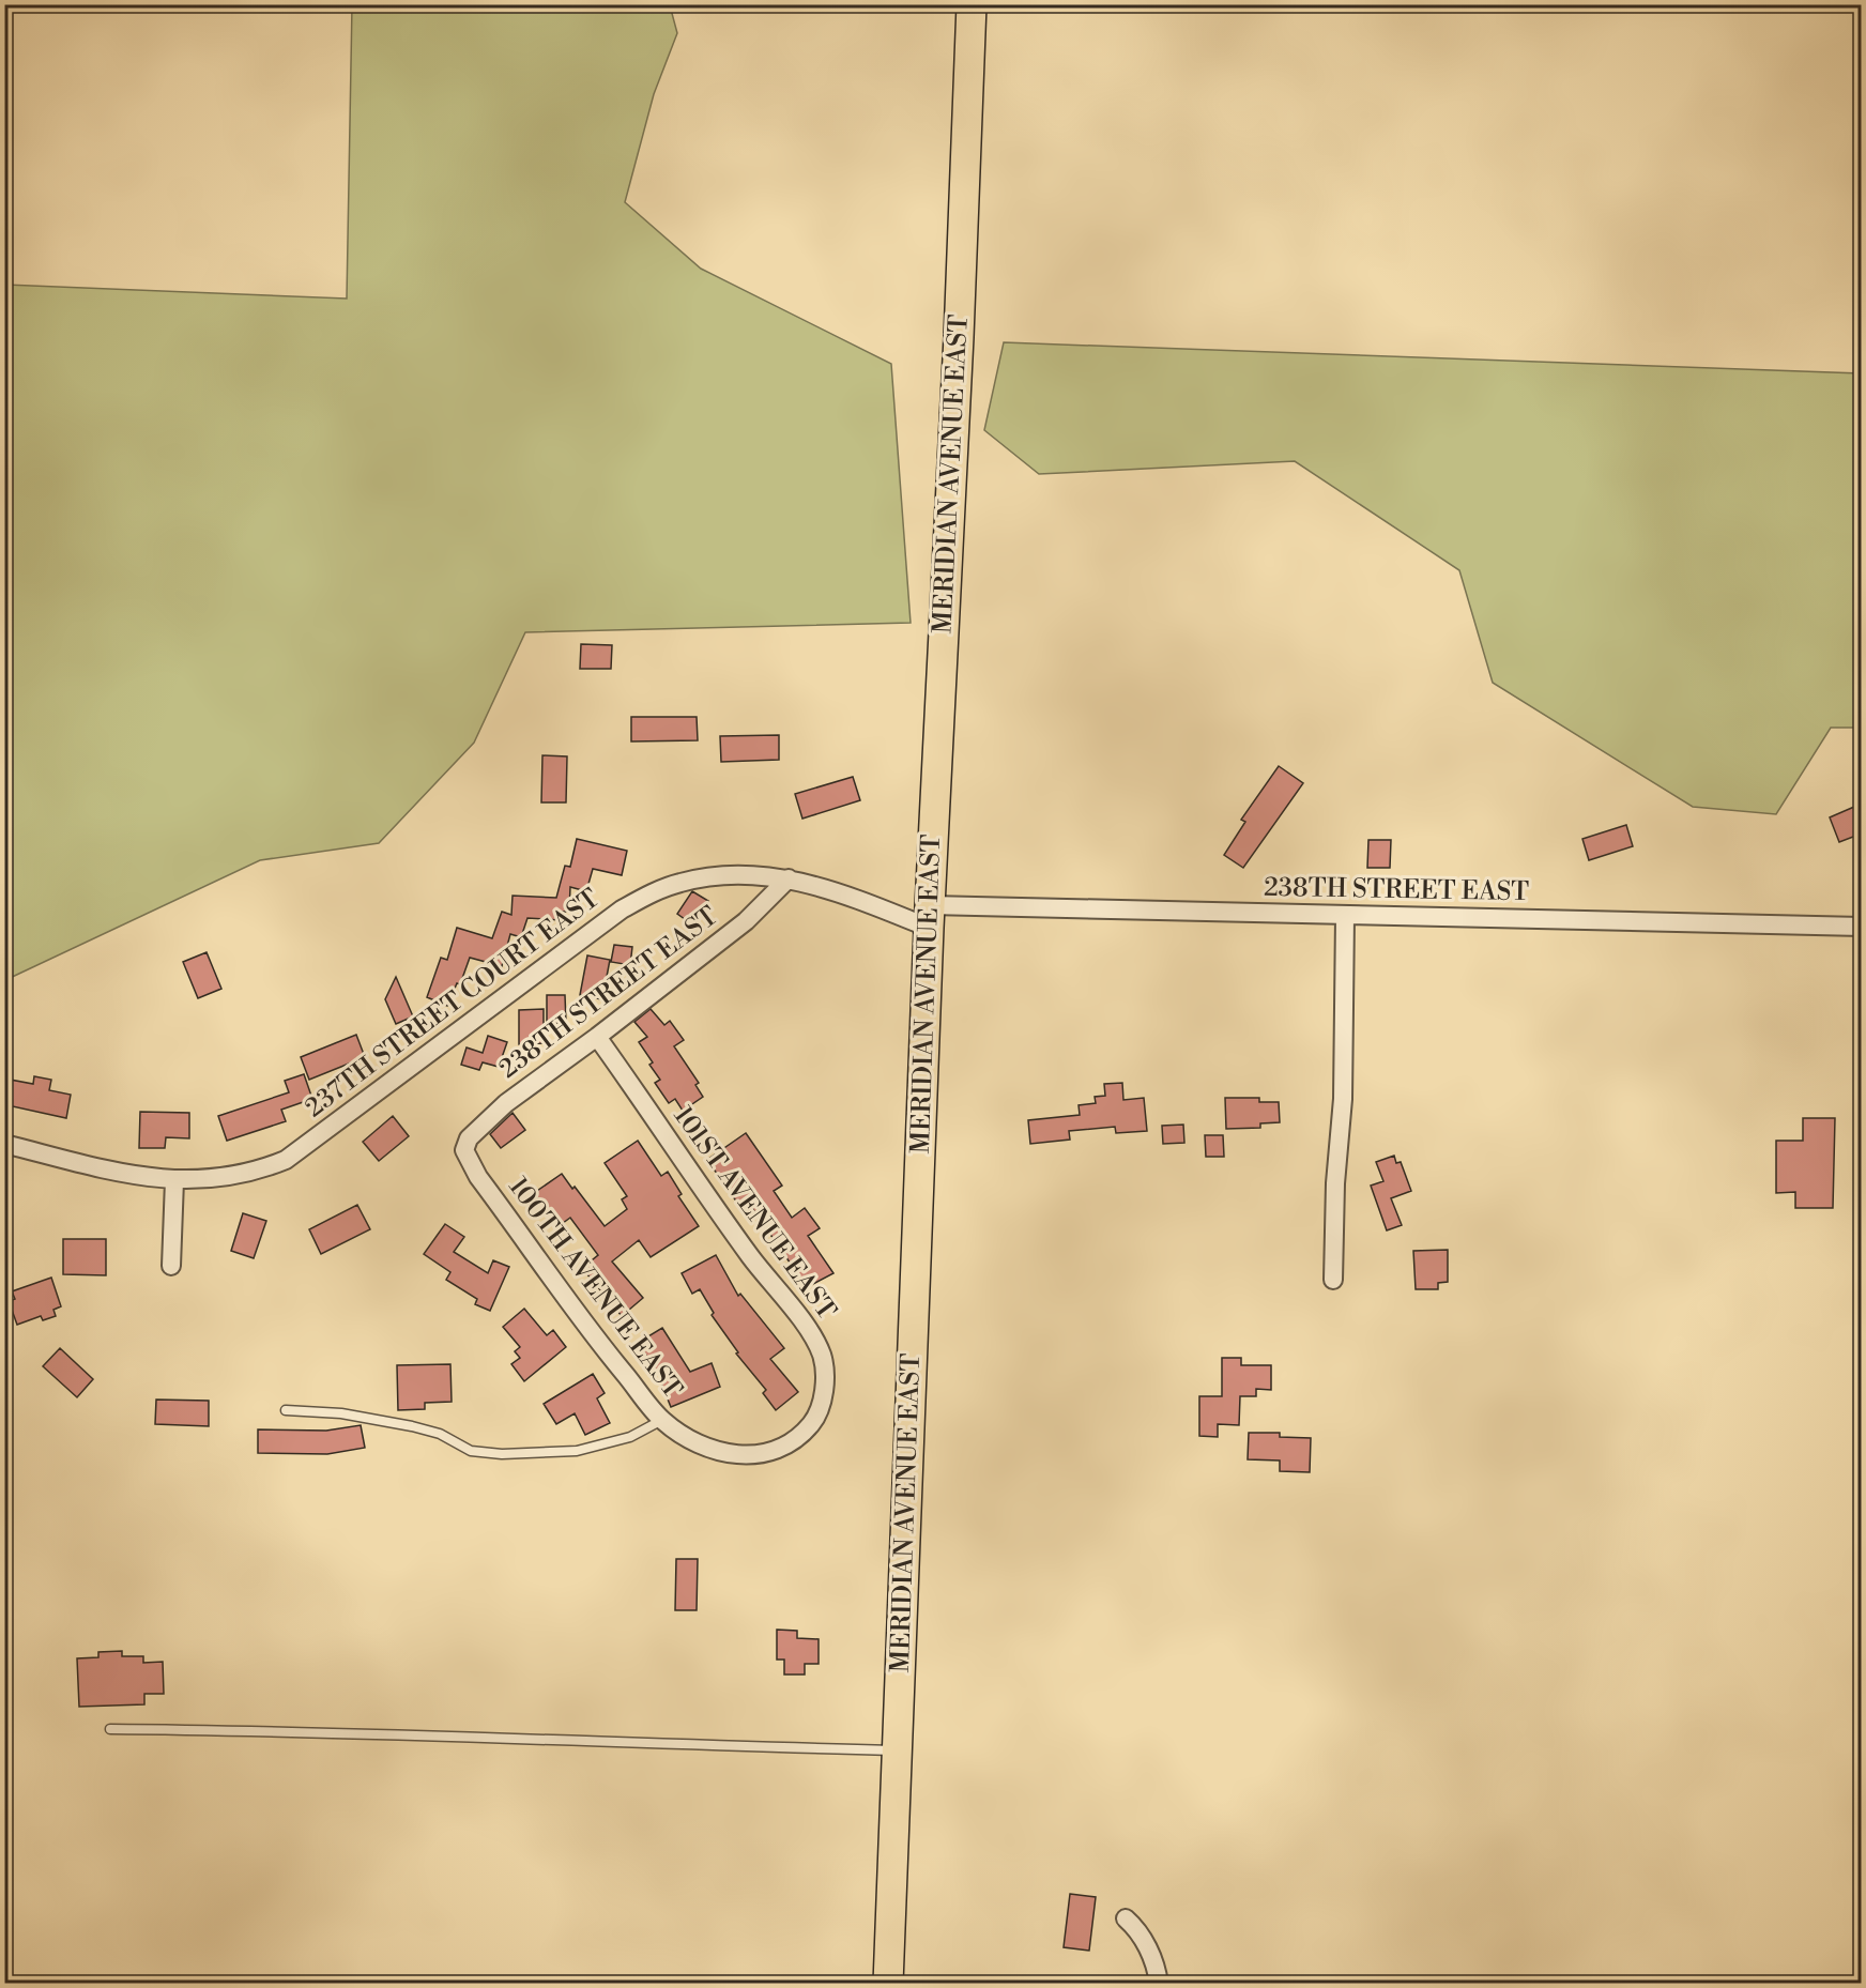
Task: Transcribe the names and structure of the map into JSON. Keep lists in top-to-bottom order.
{
  "streets": {
    "main road": ["MERIDIAN AVENUE EAST"],
    "street": [
      "238TH STREET EAST",
      "237TH STREET COURT EAST",
      "101ST AVENUE EAST",
      "100TH AVENUE EAST"
    ]
  },
  "crossings": [
    ["MERIDIAN AVENUE EAST", "238TH STREET EAST"],
    ["MERIDIAN AVENUE EAST", "237TH STREET COURT EAST"],
    ["238TH STREET EAST", "237TH STREET COURT EAST"],
    ["238TH STREET EAST", "101ST AVENUE EAST"],
    ["238TH STREET EAST", "100TH AVENUE EAST"],
    ["101ST AVENUE EAST", "100TH AVENUE EAST"]
  ]
}
